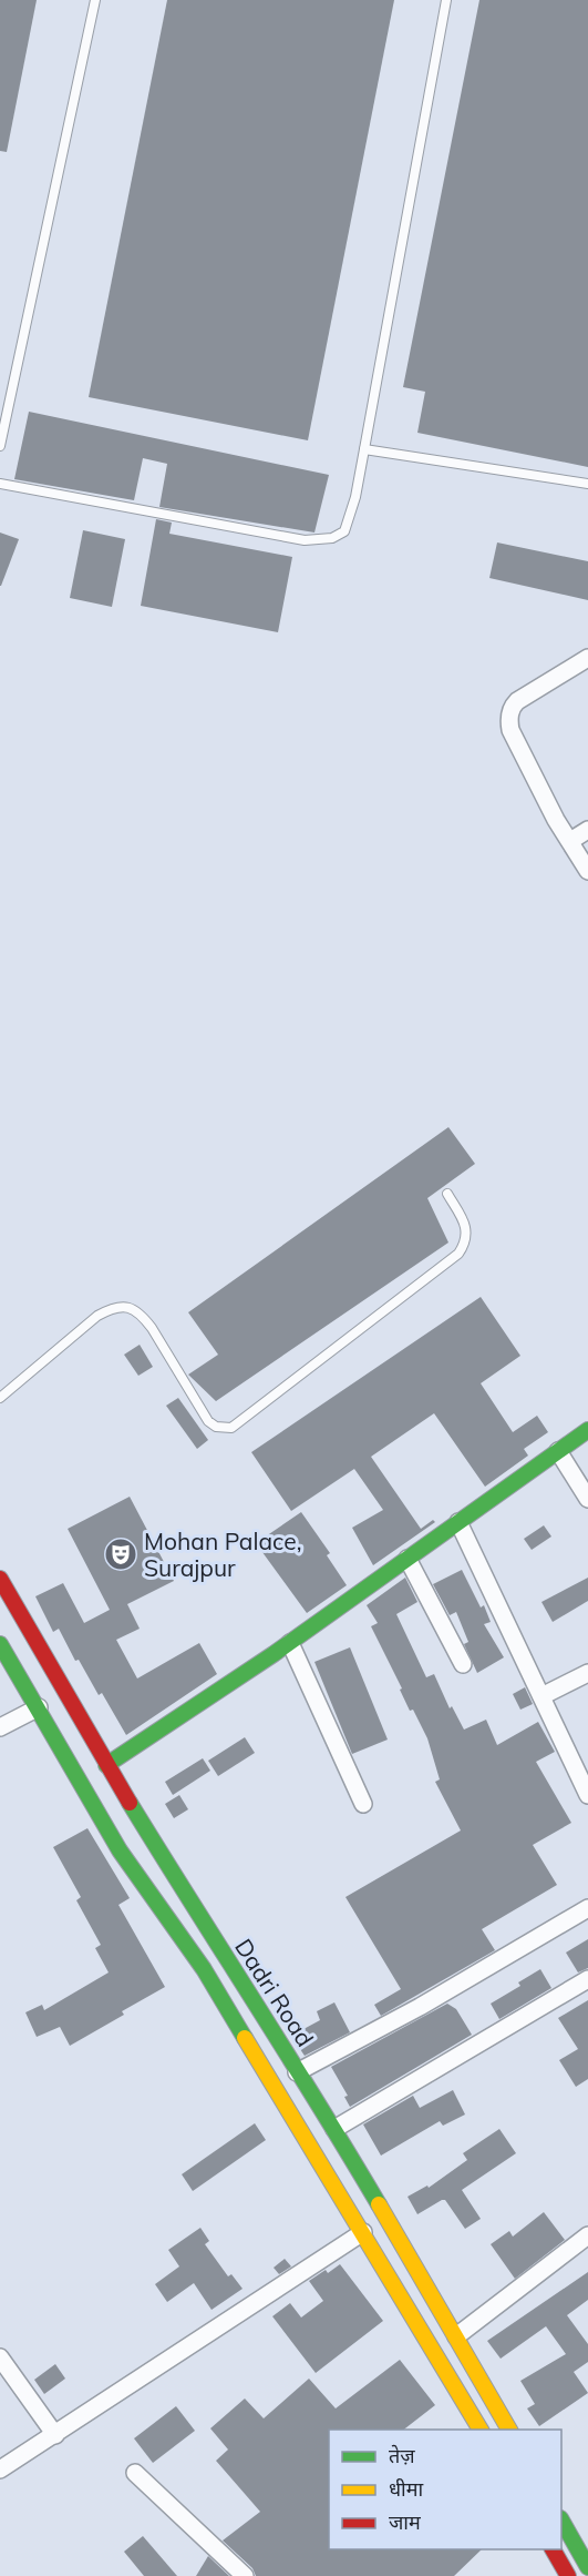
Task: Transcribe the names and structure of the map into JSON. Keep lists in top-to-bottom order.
{
  "streets": {
    "main road": ["Dadri Road"]
  },
  "places": {
    "theatre": ["Mohan Palace, Surajpur"]
  },
  "legend": ["तेज़", "धीमा", "जाम"]
}
